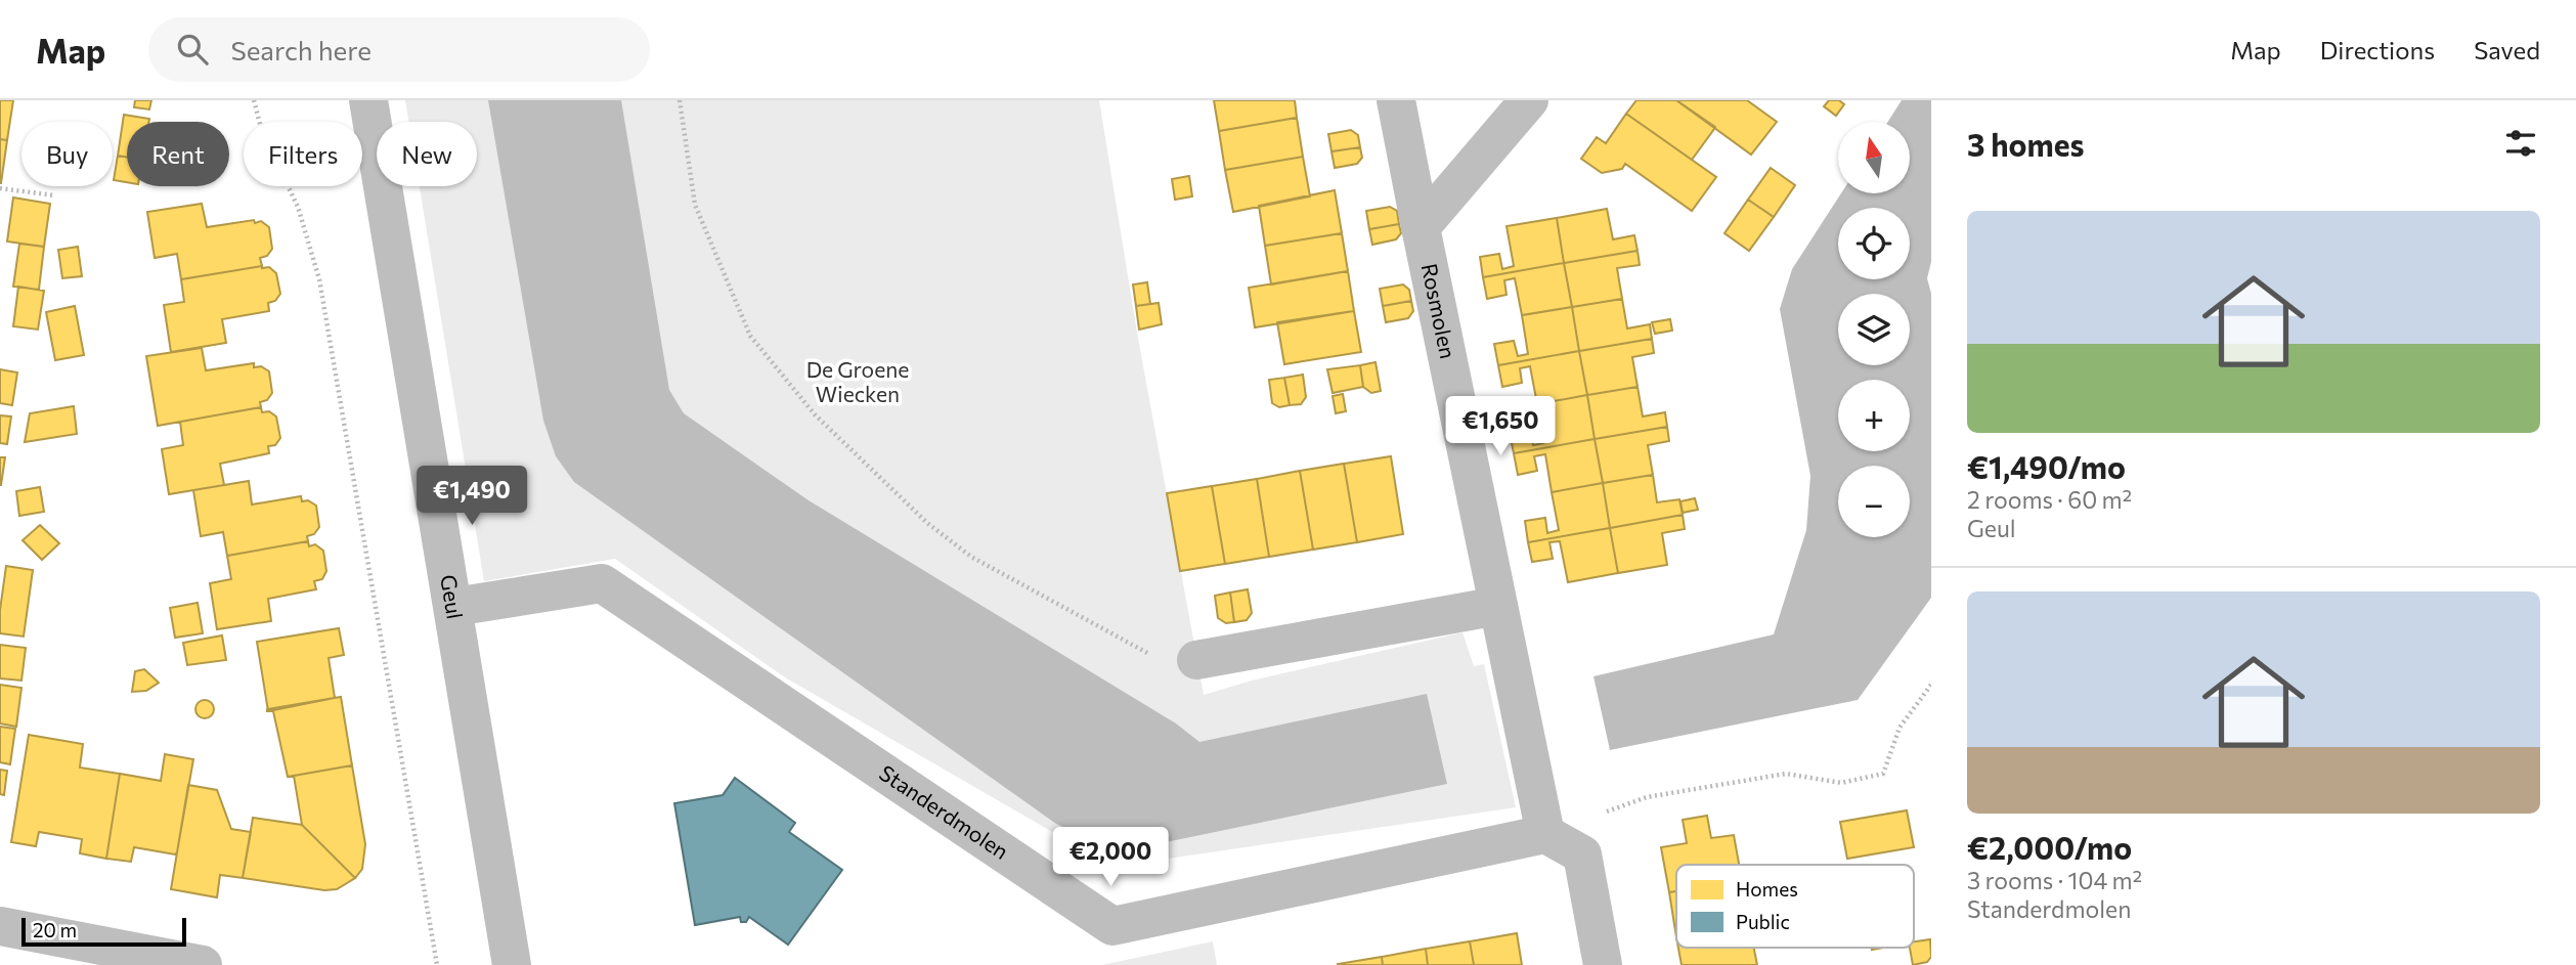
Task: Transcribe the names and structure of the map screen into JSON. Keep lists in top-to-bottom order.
{
  "streets": {
    "street": ["Rosmolen", "Geul", "Standerdmolen"]
  },
  "crossings": [
    ["Rosmolen", "Standerdmolen"],
    ["Geul", "Standerdmolen"]
  ],
  "parks": ["De Groene Wiecken"],
  "legend": ["Homes", "Public"],
  "scale_bar": "20 m",
  "north": "top",
  "page": {
    "header": "Map",
    "search": "Search here",
    "nav": ["Map", "Directions", "Saved"],
    "heading": "3 homes",
    "map_buttons": ["+", "−"],
    "chip": [
      "Buy",
      "Rent",
      "Filters",
      "New"
    ],
    "list": [
      {
        "name": "€1,490/mo",
        "note": "2 rooms · 60 m² · Geul"
      },
      {
        "name": "€2,000/mo",
        "note": "3 rooms · 104 m² · Standerdmolen"
      }
    ],
    "price": ["€1,650", "€1,490", "€2,000"],
    "scale": "20 m"
  }
}
